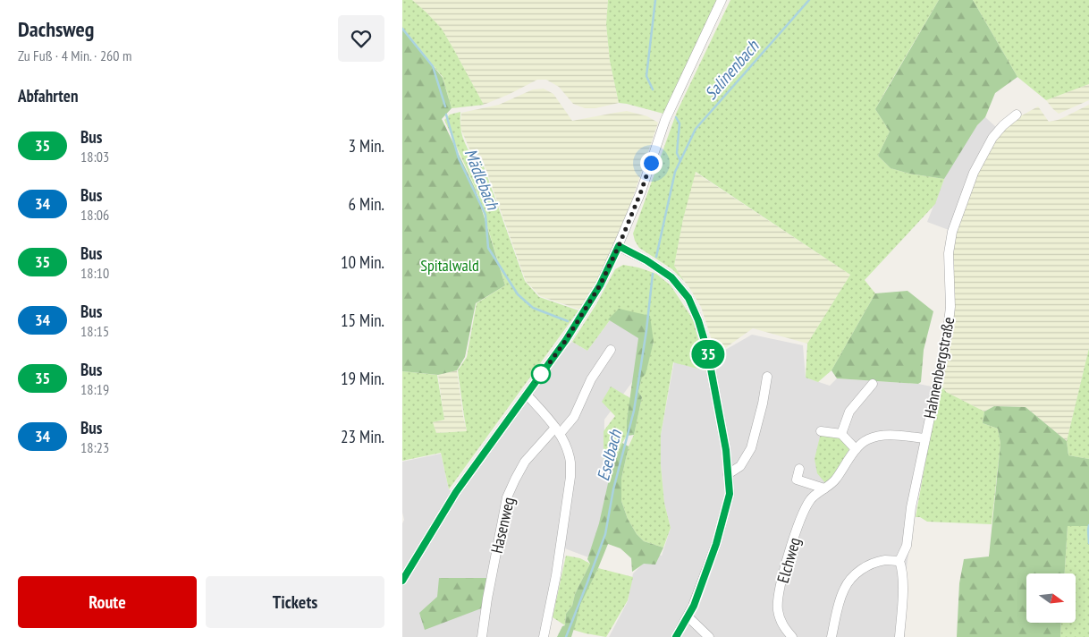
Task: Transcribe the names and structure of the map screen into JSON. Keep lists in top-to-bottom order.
{
  "streets": {
    "street": ["Hahnenbergstraße", "Hasenweg", "Elchweg"]
  },
  "crossings": [
    ["Hahnenbergstraße", "Elchweg"]
  ],
  "water": ["Salinenbach", "Mädlebach", "Eselbach"],
  "parks": ["Spitalwald"],
  "lines": ["bus line 35"],
  "north": "right",
  "page": {
    "heading": [
      ["Dachsweg", "Zu Fuß · 4 Min. · 260 m"],
      "Abfahrten"
    ],
    "on_map": "35",
    "list": [
      {
        "mark": "35",
        "name": "Bus",
        "note": "18:03",
        "value": "3 Min."
      },
      {
        "mark": "34",
        "name": "Bus",
        "note": "18:06",
        "value": "6 Min."
      },
      {
        "mark": "35",
        "name": "Bus",
        "note": "18:10",
        "value": "10 Min."
      },
      {
        "mark": "34",
        "name": "Bus",
        "note": "18:15",
        "value": "15 Min."
      },
      {
        "mark": "35",
        "name": "Bus",
        "note": "18:19",
        "value": "19 Min."
      },
      {
        "mark": "34",
        "name": "Bus",
        "note": "18:23",
        "value": "23 Min."
      }
    ],
    "buttons": ["Route", "Tickets"]
  }
}
